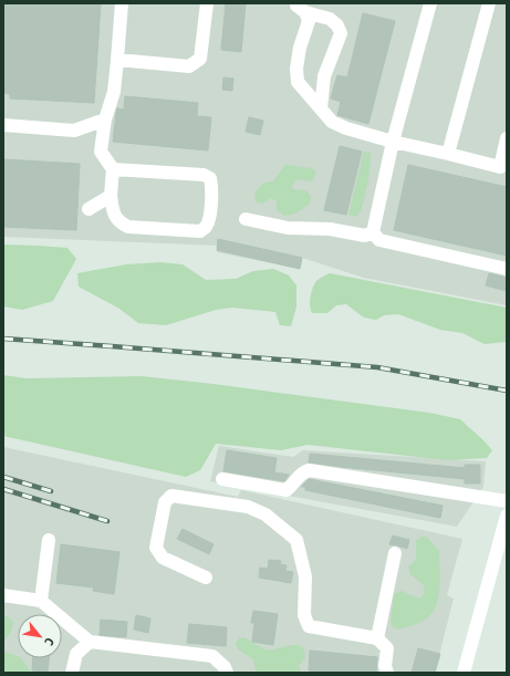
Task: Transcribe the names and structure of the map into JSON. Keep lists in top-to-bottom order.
{
  "north": "bottom right"
}
